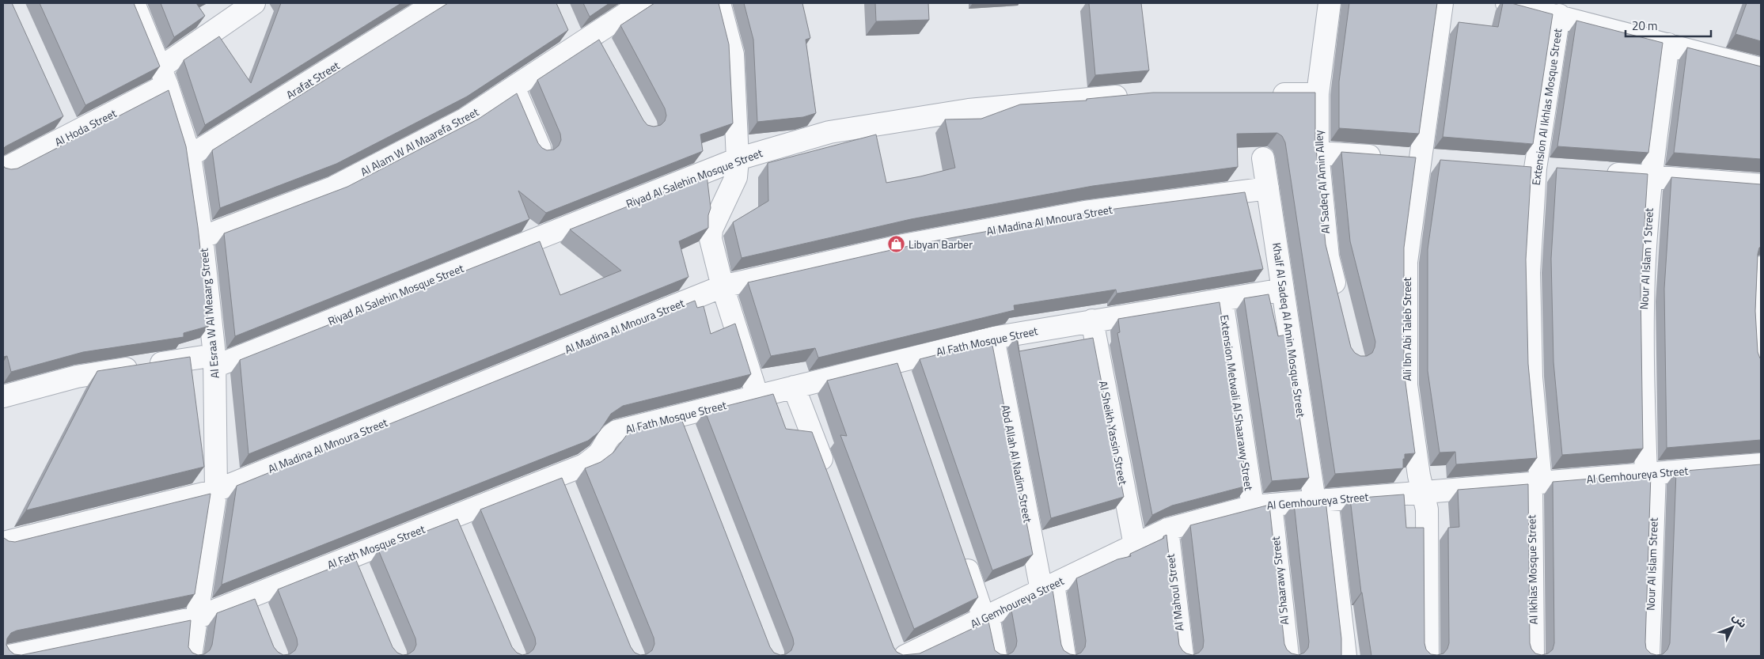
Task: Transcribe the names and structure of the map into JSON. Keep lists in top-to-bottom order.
{
  "streets": {
    "street": [
      "Arafat Street",
      "Extension Al Ikhlas Mosque Street",
      "Al Hoda Street",
      "Al Alam W Al Maarefa Street",
      "Riyad Al Salehin Mosque Street",
      "Al Sadeq Al Amin Alley",
      "Al Madina Al Mnoura Street",
      "Nour Al Islam 1 Street",
      "Al Esraa W Al Meaarg Street",
      "Ali Ibn Abi Taleb Street",
      "Khalf Al Sadeq Al Amin Mosque Street",
      "Al Fath Mosque Street",
      "Extension Metwali Al Shaarawy Street",
      "Al Sheikh Yassin Street",
      "Abd Allah Al Nadim Street",
      "Al Gemhoureya Street",
      "Nour Al Islam Street",
      "Al Ikhlas Mosque Street",
      "Al Shaarawy Street",
      "Al Mahoul Street"
    ]
  },
  "crossings": [
    ["Arafat Street", "Al Esraa W Al Meaarg Street"],
    ["Extension Al Ikhlas Mosque Street", "Al Gemhoureya Street"],
    ["Extension Al Ikhlas Mosque Street", "Al Ikhlas Mosque Street"],
    ["Al Hoda Street", "Al Esraa W Al Meaarg Street"],
    ["Al Alam W Al Maarefa Street", "Al Esraa W Al Meaarg Street"],
    ["Riyad Al Salehin Mosque Street", "Al Esraa W Al Meaarg Street"],
    ["Al Madina Al Mnoura Street", "Al Esraa W Al Meaarg Street"],
    ["Al Madina Al Mnoura Street", "Khalf Al Sadeq Al Amin Mosque Street"],
    ["Nour Al Islam 1 Street", "Al Gemhoureya Street"],
    ["Nour Al Islam 1 Street", "Nour Al Islam Street"],
    ["Al Esraa W Al Meaarg Street", "Al Fath Mosque Street"],
    ["Ali Ibn Abi Taleb Street", "Al Gemhoureya Street"],
    ["Khalf Al Sadeq Al Amin Mosque Street", "Al Fath Mosque Street"],
    ["Khalf Al Sadeq Al Amin Mosque Street", "Al Gemhoureya Street"],
    ["Al Fath Mosque Street", "Extension Metwali Al Shaarawy Street"],
    ["Al Fath Mosque Street", "Al Sheikh Yassin Street"],
    ["Al Fath Mosque Street", "Abd Allah Al Nadim Street"],
    ["Extension Metwali Al Shaarawy Street", "Al Gemhoureya Street"],
    ["Extension Metwali Al Shaarawy Street", "Al Shaarawy Street"],
    ["Al Sheikh Yassin Street", "Al Gemhoureya Street"],
    ["Abd Allah Al Nadim Street", "Al Gemhoureya Street"],
    ["Al Gemhoureya Street", "Nour Al Islam Street"],
    ["Al Gemhoureya Street", "Al Ikhlas Mosque Street"],
    ["Al Gemhoureya Street", "Al Shaarawy Street"],
    ["Al Gemhoureya Street", "Al Mahoul Street"]
  ],
  "places": {
    "shop": ["Libyan Barber"]
  },
  "scale_bar": "20 m",
  "north": "top right"
}
